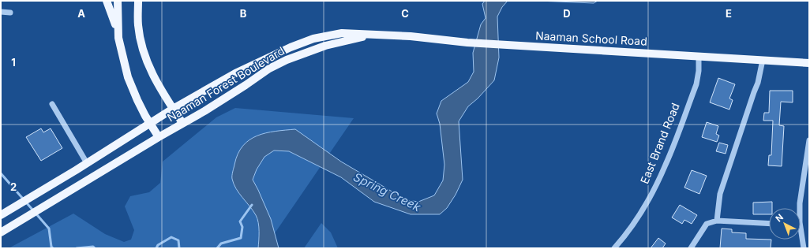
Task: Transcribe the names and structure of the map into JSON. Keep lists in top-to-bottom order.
{
  "streets": {
    "main road": ["Naaman School Road", "Naaman Forest Boulevard"],
    "street": ["East Brand Road"]
  },
  "crossings": [
    ["Naaman School Road", "Naaman Forest Boulevard"],
    ["Naaman School Road", "East Brand Road"]
  ],
  "water": ["Spring Creek"],
  "north": "top left",
  "grid": {
    "columns": [
      "A",
      "B",
      "C",
      "D",
      "E"
    ],
    "rows": ["1", "2"]
  }
}
